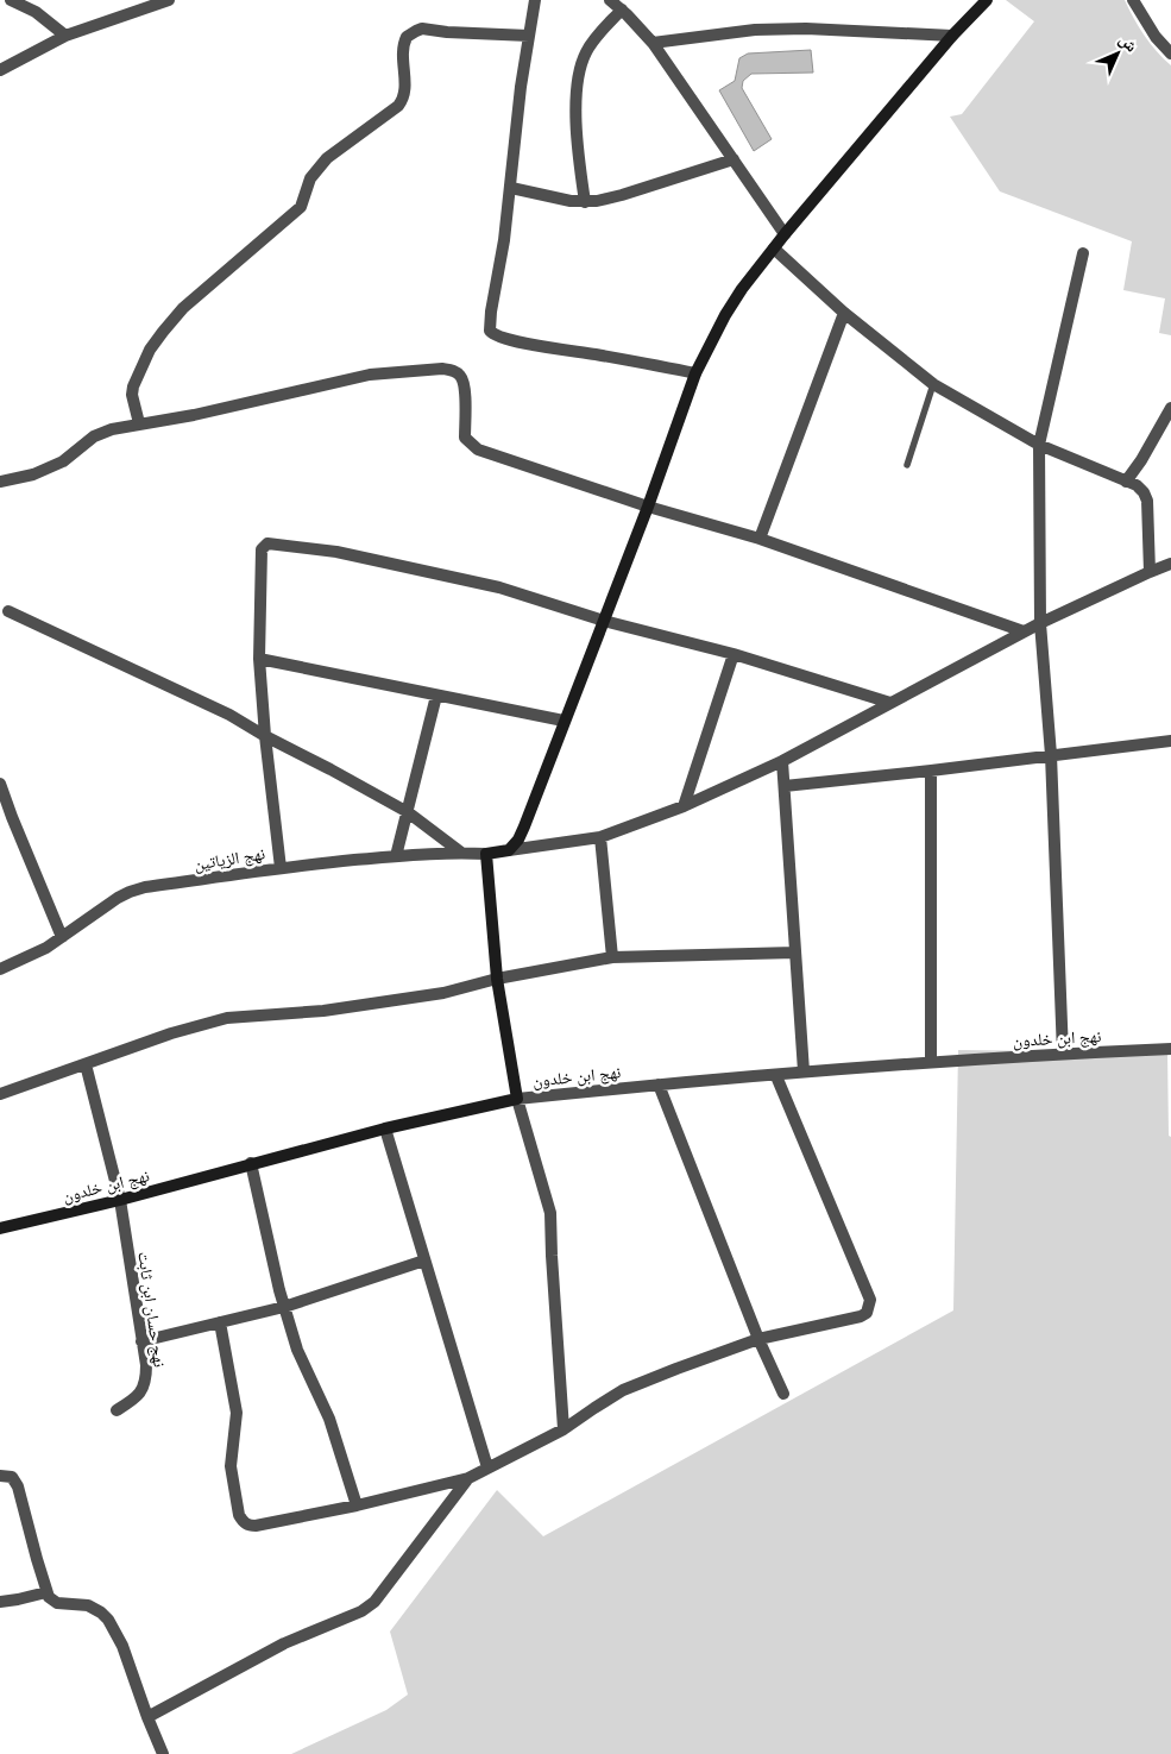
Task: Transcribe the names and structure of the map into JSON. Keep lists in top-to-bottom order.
{
  "streets": {
    "street": ["نهج الزياتين", "نهج ابن خلدون", "نهج حسان ابن ثابت"]
  },
  "crossings": [
    ["نهج ابن خلدون", "نهج حسان ابن ثابت"]
  ],
  "north": "top right"
}
